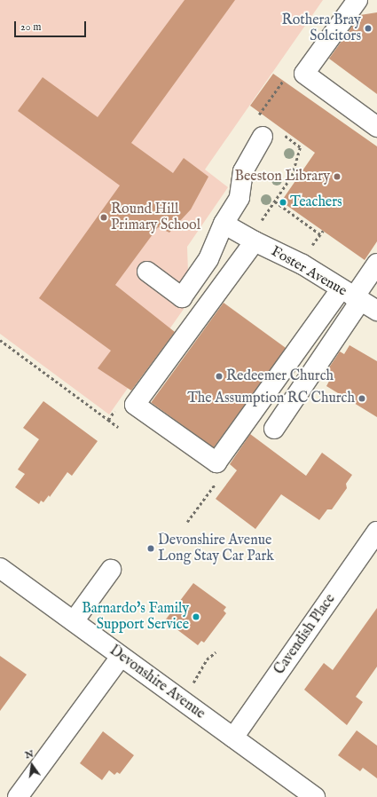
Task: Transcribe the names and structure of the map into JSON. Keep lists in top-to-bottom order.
{
  "streets": {
    "street": ["Foster Avenue", "Cavendish Place", "Devonshire Avenue"]
  },
  "crossings": [
    ["Cavendish Place", "Devonshire Avenue"]
  ],
  "places": [
    "Rothera Bray Solcitors",
    "Beeston Library",
    "Teachers",
    "Round Hill Primary School",
    "Redeemer Church",
    "The Assumption RC Church",
    "Devonshire Avenue Long Stay Car Park",
    "Barnardo's Family Support Service"
  ],
  "scale_bar": "20 m",
  "north": "top"
}
